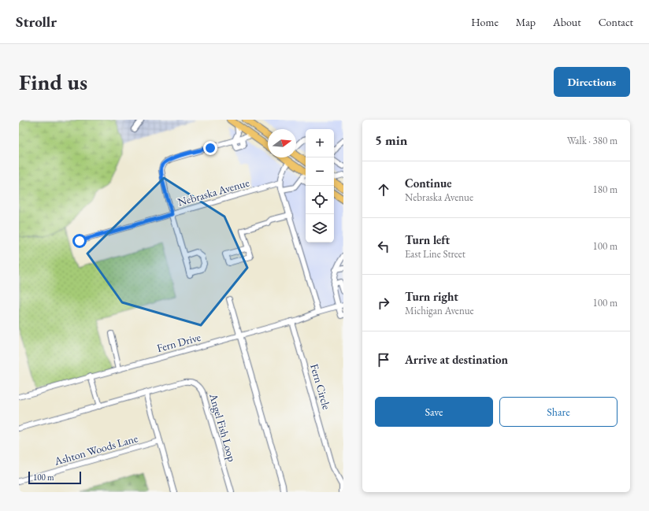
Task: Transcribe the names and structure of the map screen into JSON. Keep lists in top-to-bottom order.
{
  "streets": {
    "street": [
      "Nebraska Avenue",
      "Fern Drive",
      "Fern Circle",
      "Angel Fish Loop",
      "Ashton Woods Lane"
    ]
  },
  "crossings": [
    ["Fern Drive", "Fern Circle"]
  ],
  "scale_bar": "100 m",
  "north": "right",
  "page": {
    "header": "Strollr",
    "nav": [
      "Home",
      "Map",
      "About",
      "Contact"
    ],
    "buttons": [
      "Directions",
      ["Save", "Share"]
    ],
    "title": "Find us",
    "heading": ["5 min", "Walk · 380 m"],
    "map_buttons": ["+", "−"],
    "list": [
      ["Continue", "Nebraska Avenue", "180 m"],
      ["Turn left", "East Line Street", "100 m"],
      ["Turn right", "Michigan Avenue", "100 m"],
      "Arrive at destination"
    ],
    "scale": "100 m"
  }
}
